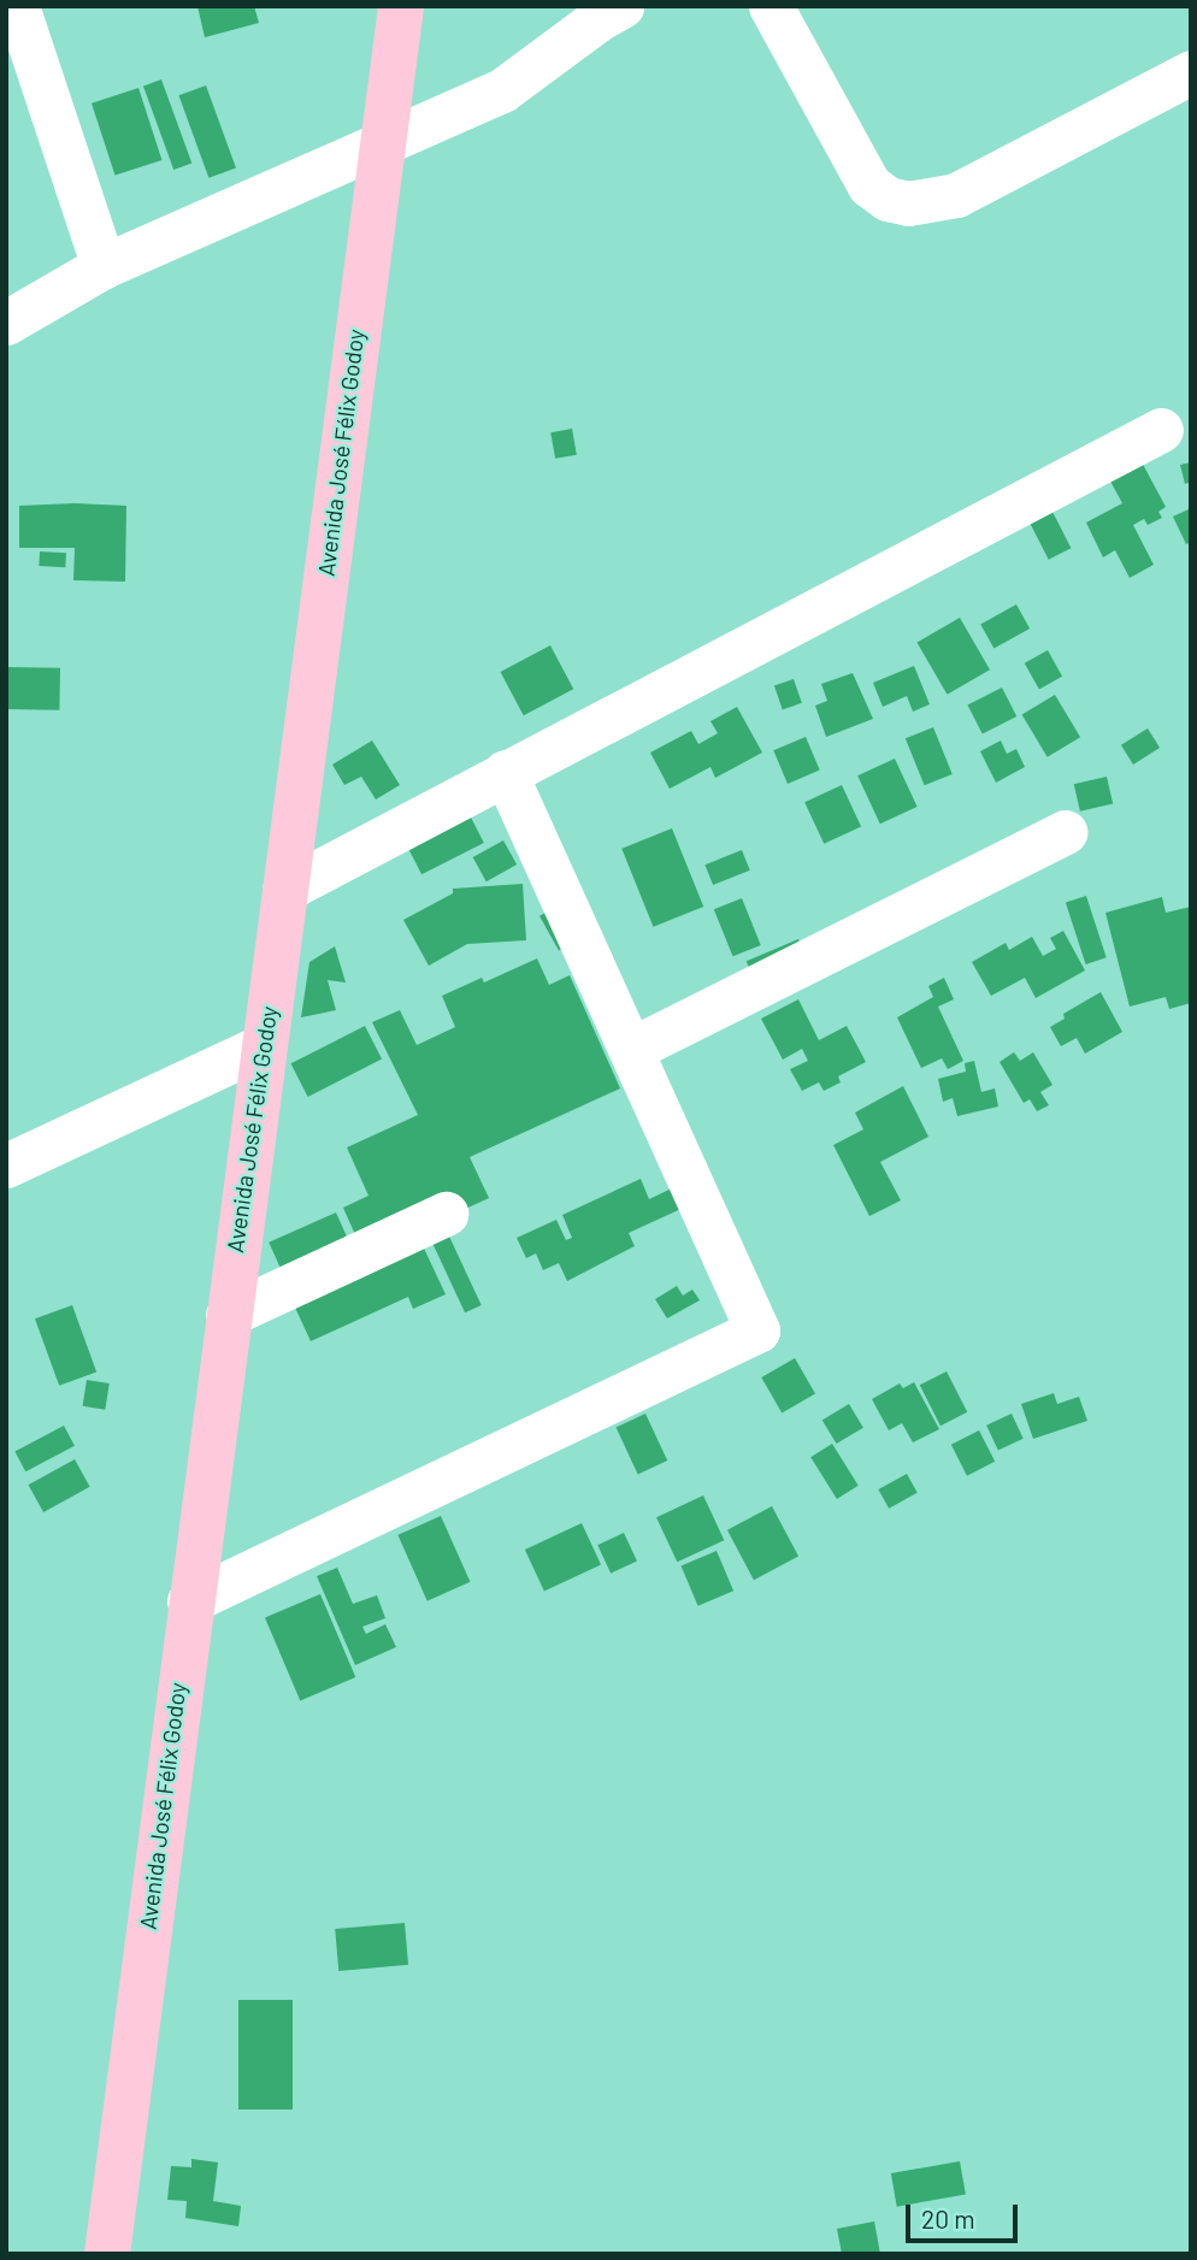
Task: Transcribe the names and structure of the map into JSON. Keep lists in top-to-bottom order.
{
  "streets": {
    "main road": ["Avenida José Félix Godoy"]
  },
  "scale_bar": "20 m"
}
